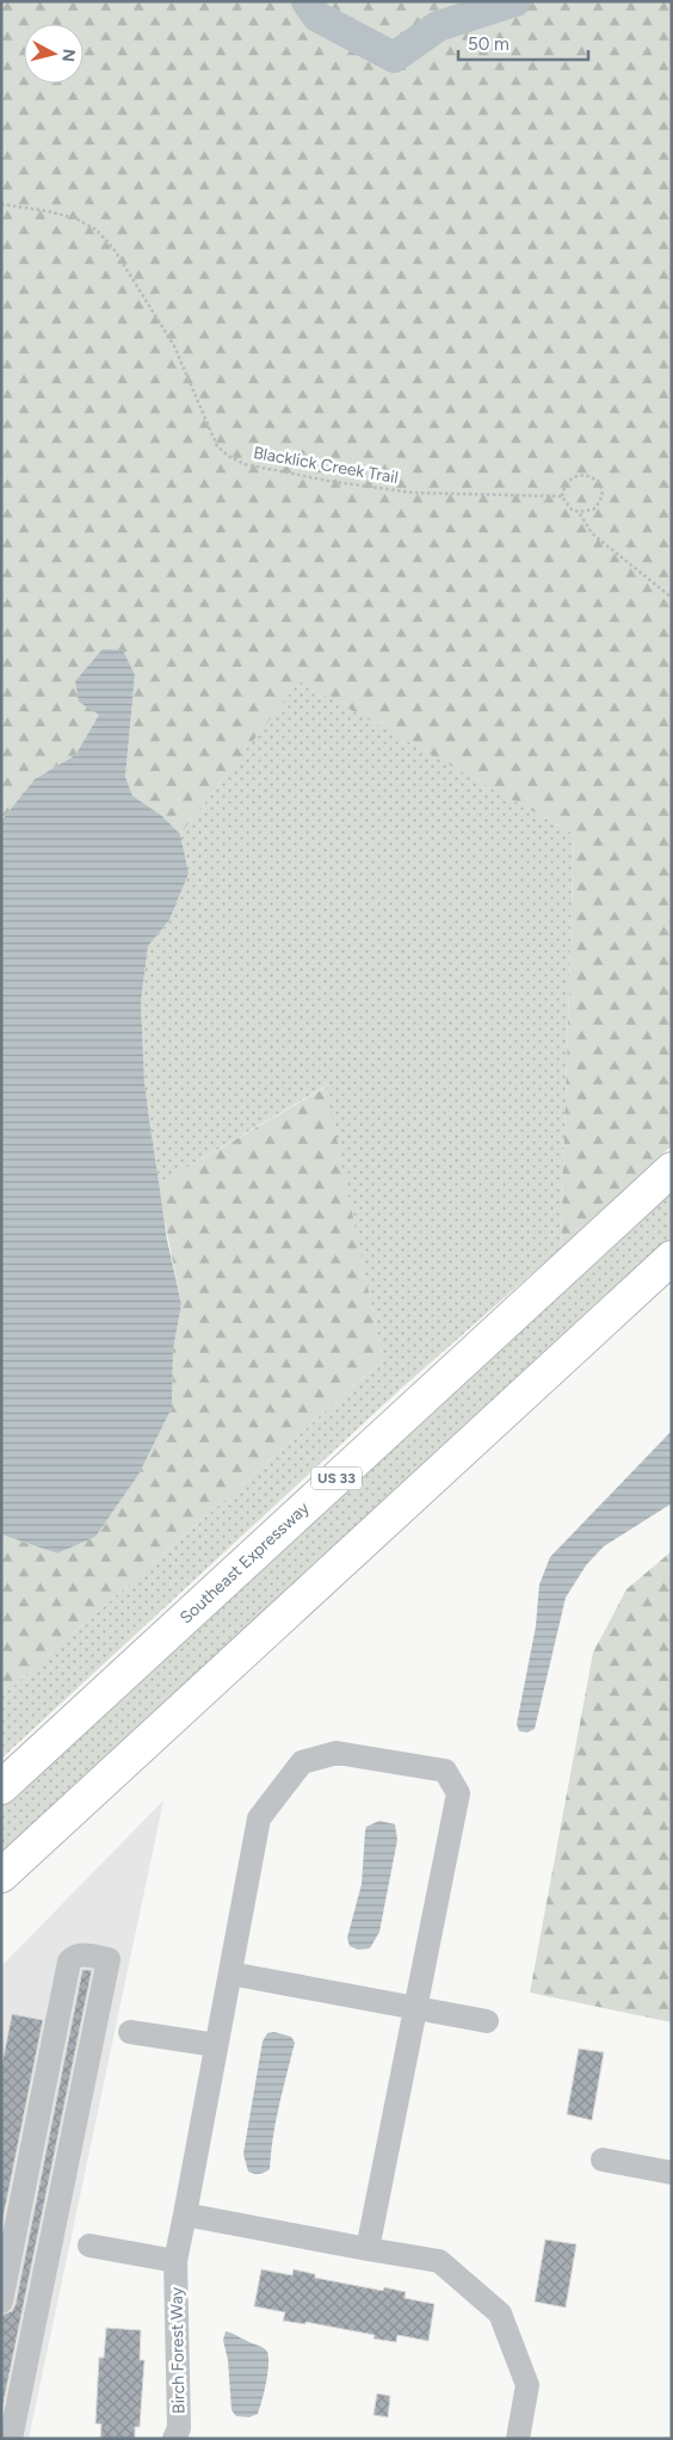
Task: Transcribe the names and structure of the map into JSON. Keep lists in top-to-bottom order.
{
  "streets": {
    "highway": ["US 33", "Southeast Expressway"],
    "street": ["Birch Forest Way"],
    "path": ["Blacklick Creek Trail"]
  },
  "scale_bar": "50 m",
  "north": "right"
}
